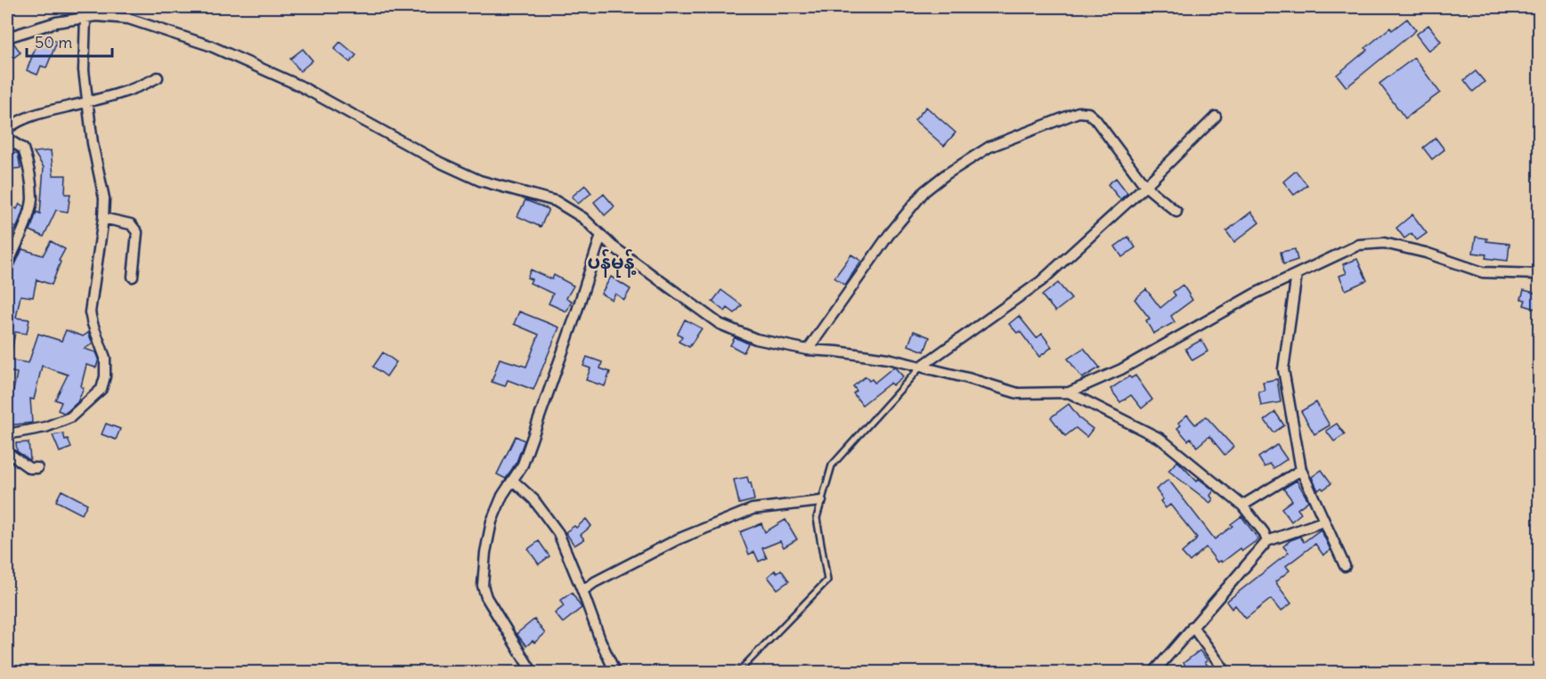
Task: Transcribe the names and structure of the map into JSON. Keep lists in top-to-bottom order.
{
  "districts": ["ပန်မုန့်"],
  "scale_bar": "50 m"
}
